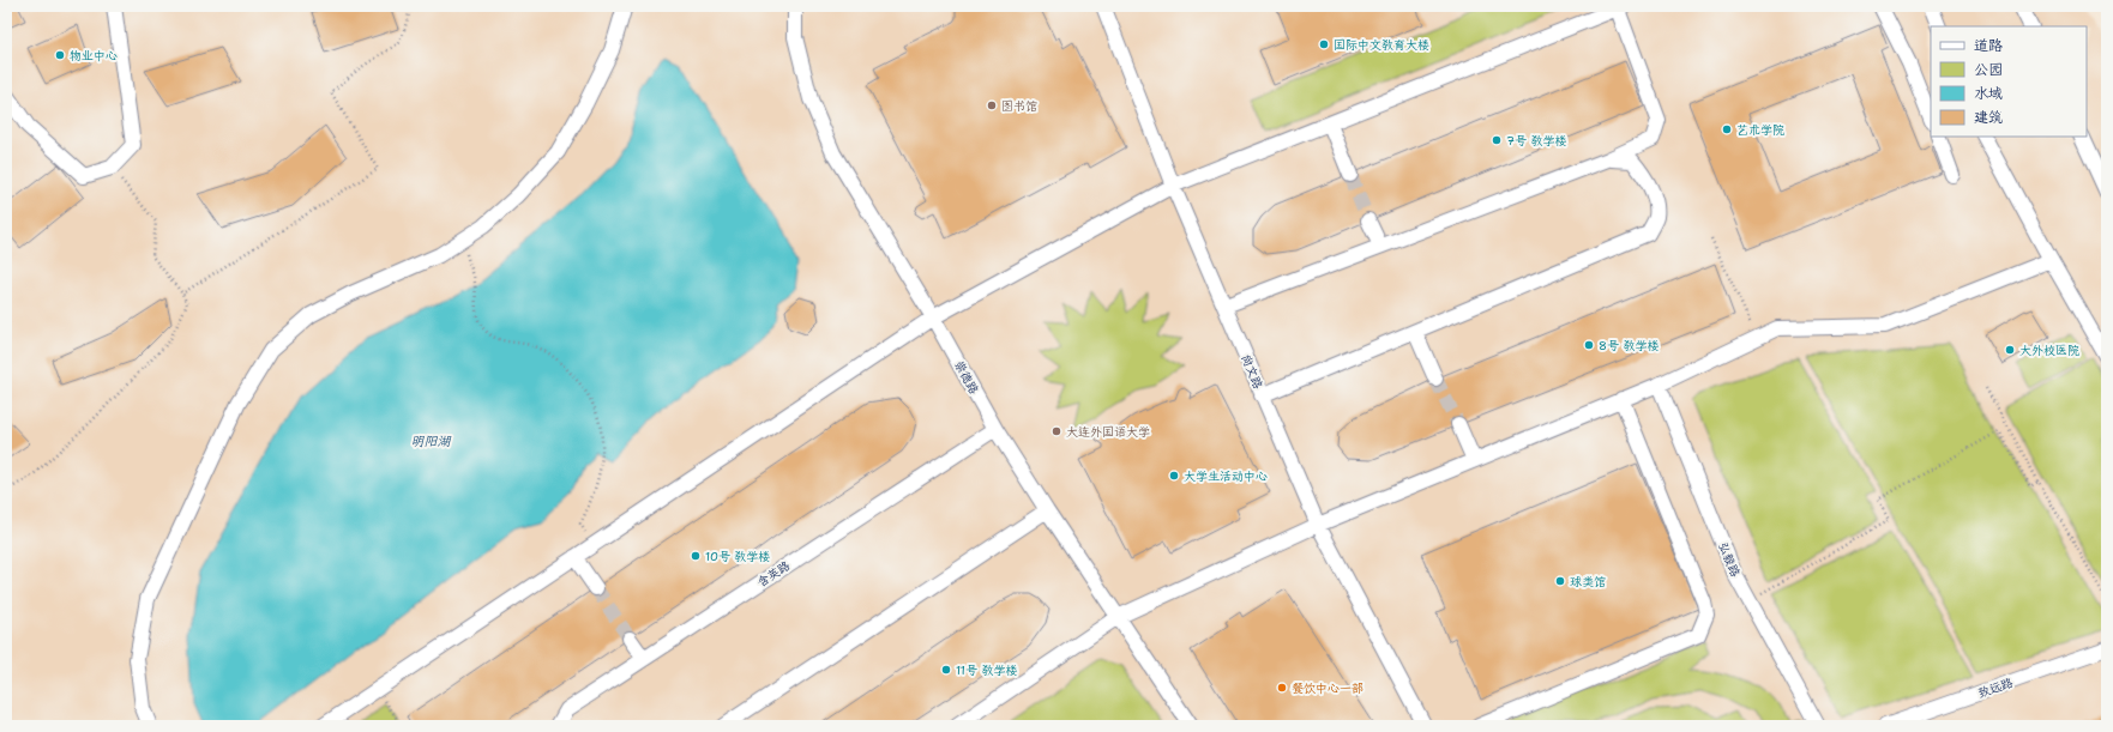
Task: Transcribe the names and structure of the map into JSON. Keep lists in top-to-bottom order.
{
  "streets": {
    "street": [
      "尚文路",
      "崇德路",
      "弘毅路",
      "含英路",
      "致远路"
    ]
  },
  "crossings": [
    ["崇德路", "含英路"]
  ],
  "water": ["明阳湖"],
  "places": [
    "国际中文教育大楼",
    "物业中心",
    "图书馆",
    "艺术学院",
    "7号 教学楼",
    "8号 教学楼",
    "大外校医院",
    "大连外国语大学",
    "大学生活动中心",
    "10号 教学楼",
    "球类馆",
    "11号 教学楼",
    "餐饮中心一部"
  ],
  "legend": [
    "道路",
    "公园",
    "水域",
    "建筑"
  ]
}
